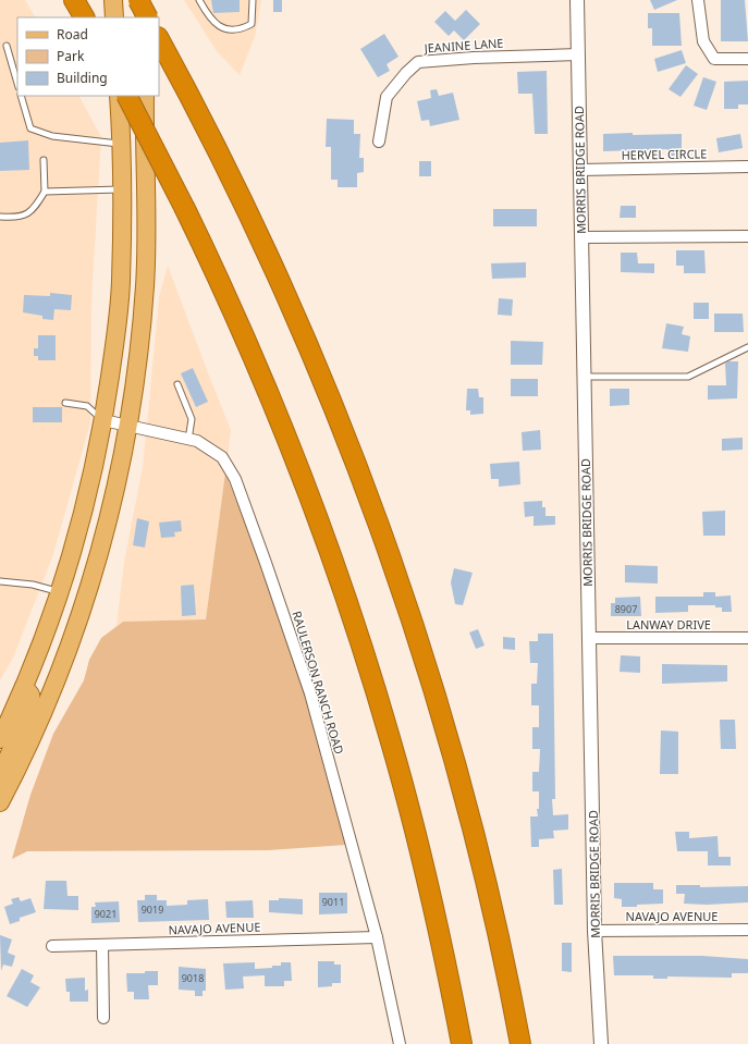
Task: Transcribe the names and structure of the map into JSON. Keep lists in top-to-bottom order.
{
  "streets": {
    "street": [
      "JEANINE LANE",
      "HERVEL CIRCLE",
      "MORRIS BRIDGE ROAD",
      "LANWAY DRIVE",
      "RAULERSON RANCH ROAD",
      "NAVAJO AVENUE"
    ]
  },
  "crossings": [
    ["JEANINE LANE", "MORRIS BRIDGE ROAD"],
    ["HERVEL CIRCLE", "MORRIS BRIDGE ROAD"],
    ["MORRIS BRIDGE ROAD", "LANWAY DRIVE"],
    ["MORRIS BRIDGE ROAD", "NAVAJO AVENUE"],
    ["RAULERSON RANCH ROAD", "NAVAJO AVENUE"]
  ],
  "house_numbers": [
    "8907",
    "9011",
    "9019",
    "9021",
    "9018"
  ],
  "legend": ["Road", "Park", "Building"]
}
